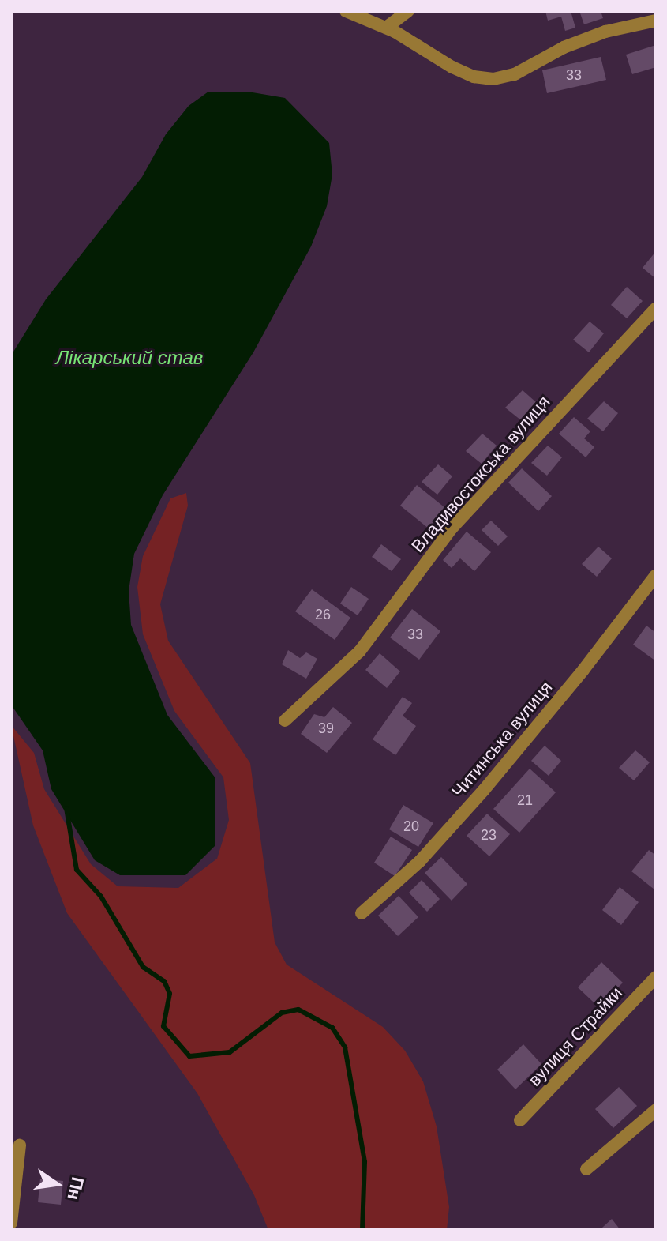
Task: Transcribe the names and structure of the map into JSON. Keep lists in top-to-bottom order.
{
  "streets": {
    "street": ["Владивостокська вулиця", "Читинська вулиця", "вулиця Страйки"]
  },
  "water": ["Лікарський став"],
  "house_numbers": [
    "33",
    "26",
    "33",
    "39",
    "21",
    "20",
    "23"
  ],
  "north": "right"
}
